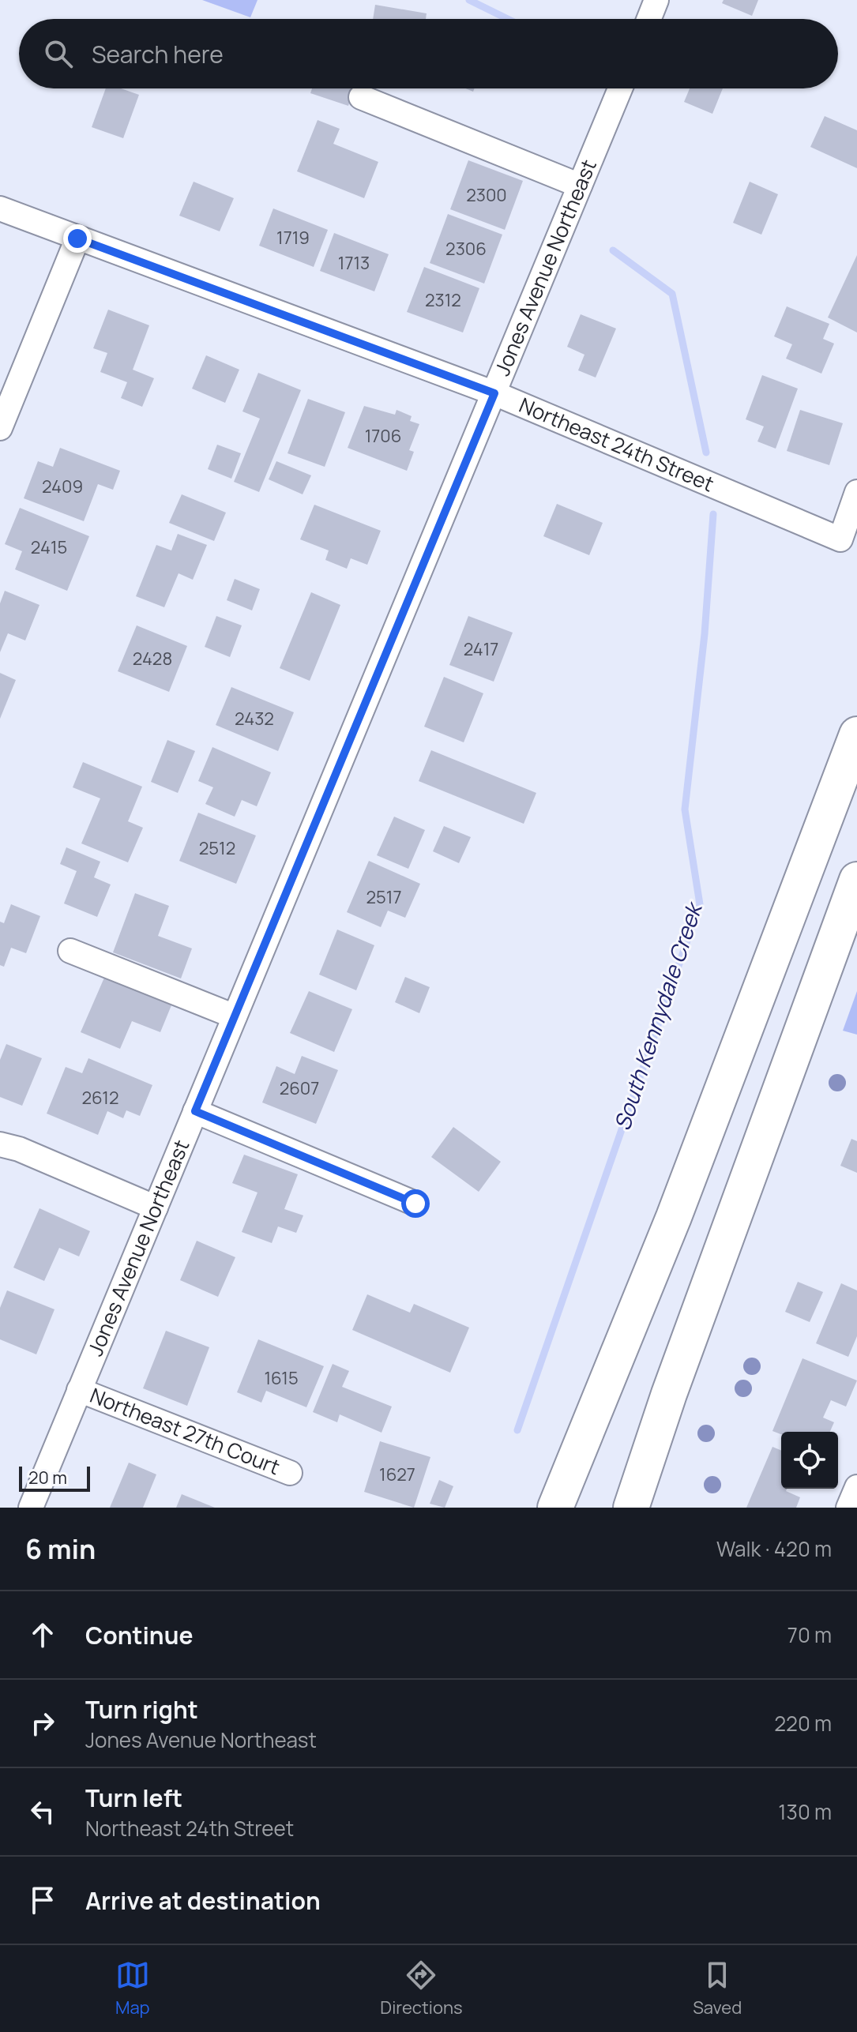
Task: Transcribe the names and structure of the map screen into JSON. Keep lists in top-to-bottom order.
{
  "streets": {
    "street": ["Jones Avenue Northeast", "Northeast 24th Street", "Northeast 27th Court"]
  },
  "crossings": [
    ["Jones Avenue Northeast", "Northeast 24th Street"],
    ["Jones Avenue Northeast", "Northeast 27th Court"]
  ],
  "water": ["South Kennydale Creek"],
  "house_numbers": [
    "2300",
    "1719",
    "2306",
    "1713",
    "2312",
    "1706",
    "2409",
    "2415",
    "2417",
    "2428",
    "2432",
    "2512",
    "2517",
    "2607",
    "2612",
    "1615",
    "1627"
  ],
  "scale_bar": "20 m",
  "page": {
    "search": "Search here",
    "scale": "20 m",
    "heading": ["6 min", "Walk · 420 m"],
    "list": [
      ["Continue", "70 m"],
      ["Turn right", "Jones Avenue Northeast", "220 m"],
      ["Turn left", "Northeast 24th Street", "130 m"],
      "Arrive at destination"
    ],
    "nav": ["Map", "Directions", "Saved"]
  }
}
